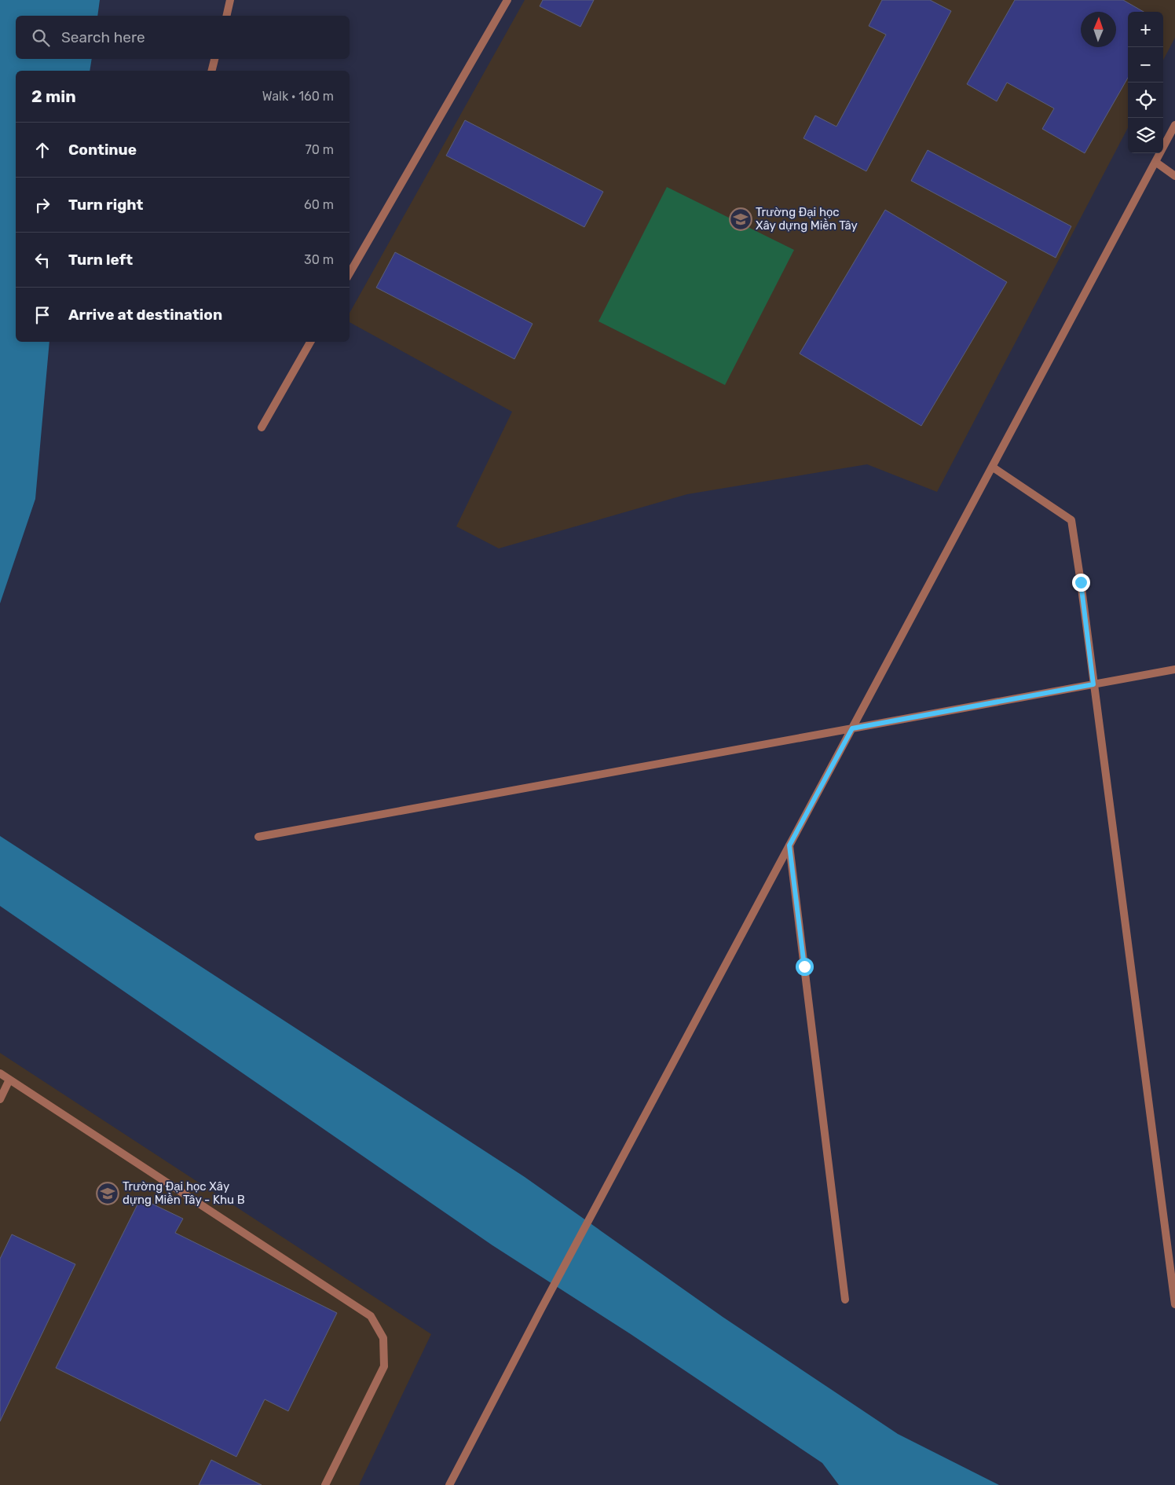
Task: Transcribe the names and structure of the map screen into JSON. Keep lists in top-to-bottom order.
{
  "places": {
    "school or university": ["Trường Đại học Xây dựng Miền Tây", "Trường Đại học Xây dựng Miền Tây - Khu B"]
  },
  "north": "top",
  "page": {
    "map_buttons": ["+", "−"],
    "search": "Search here",
    "heading": ["2 min", "Walk · 160 m"],
    "list": [
      ["Continue", "70 m"],
      ["Turn right", "60 m"],
      ["Turn left", "30 m"],
      "Arrive at destination"
    ]
  }
}
